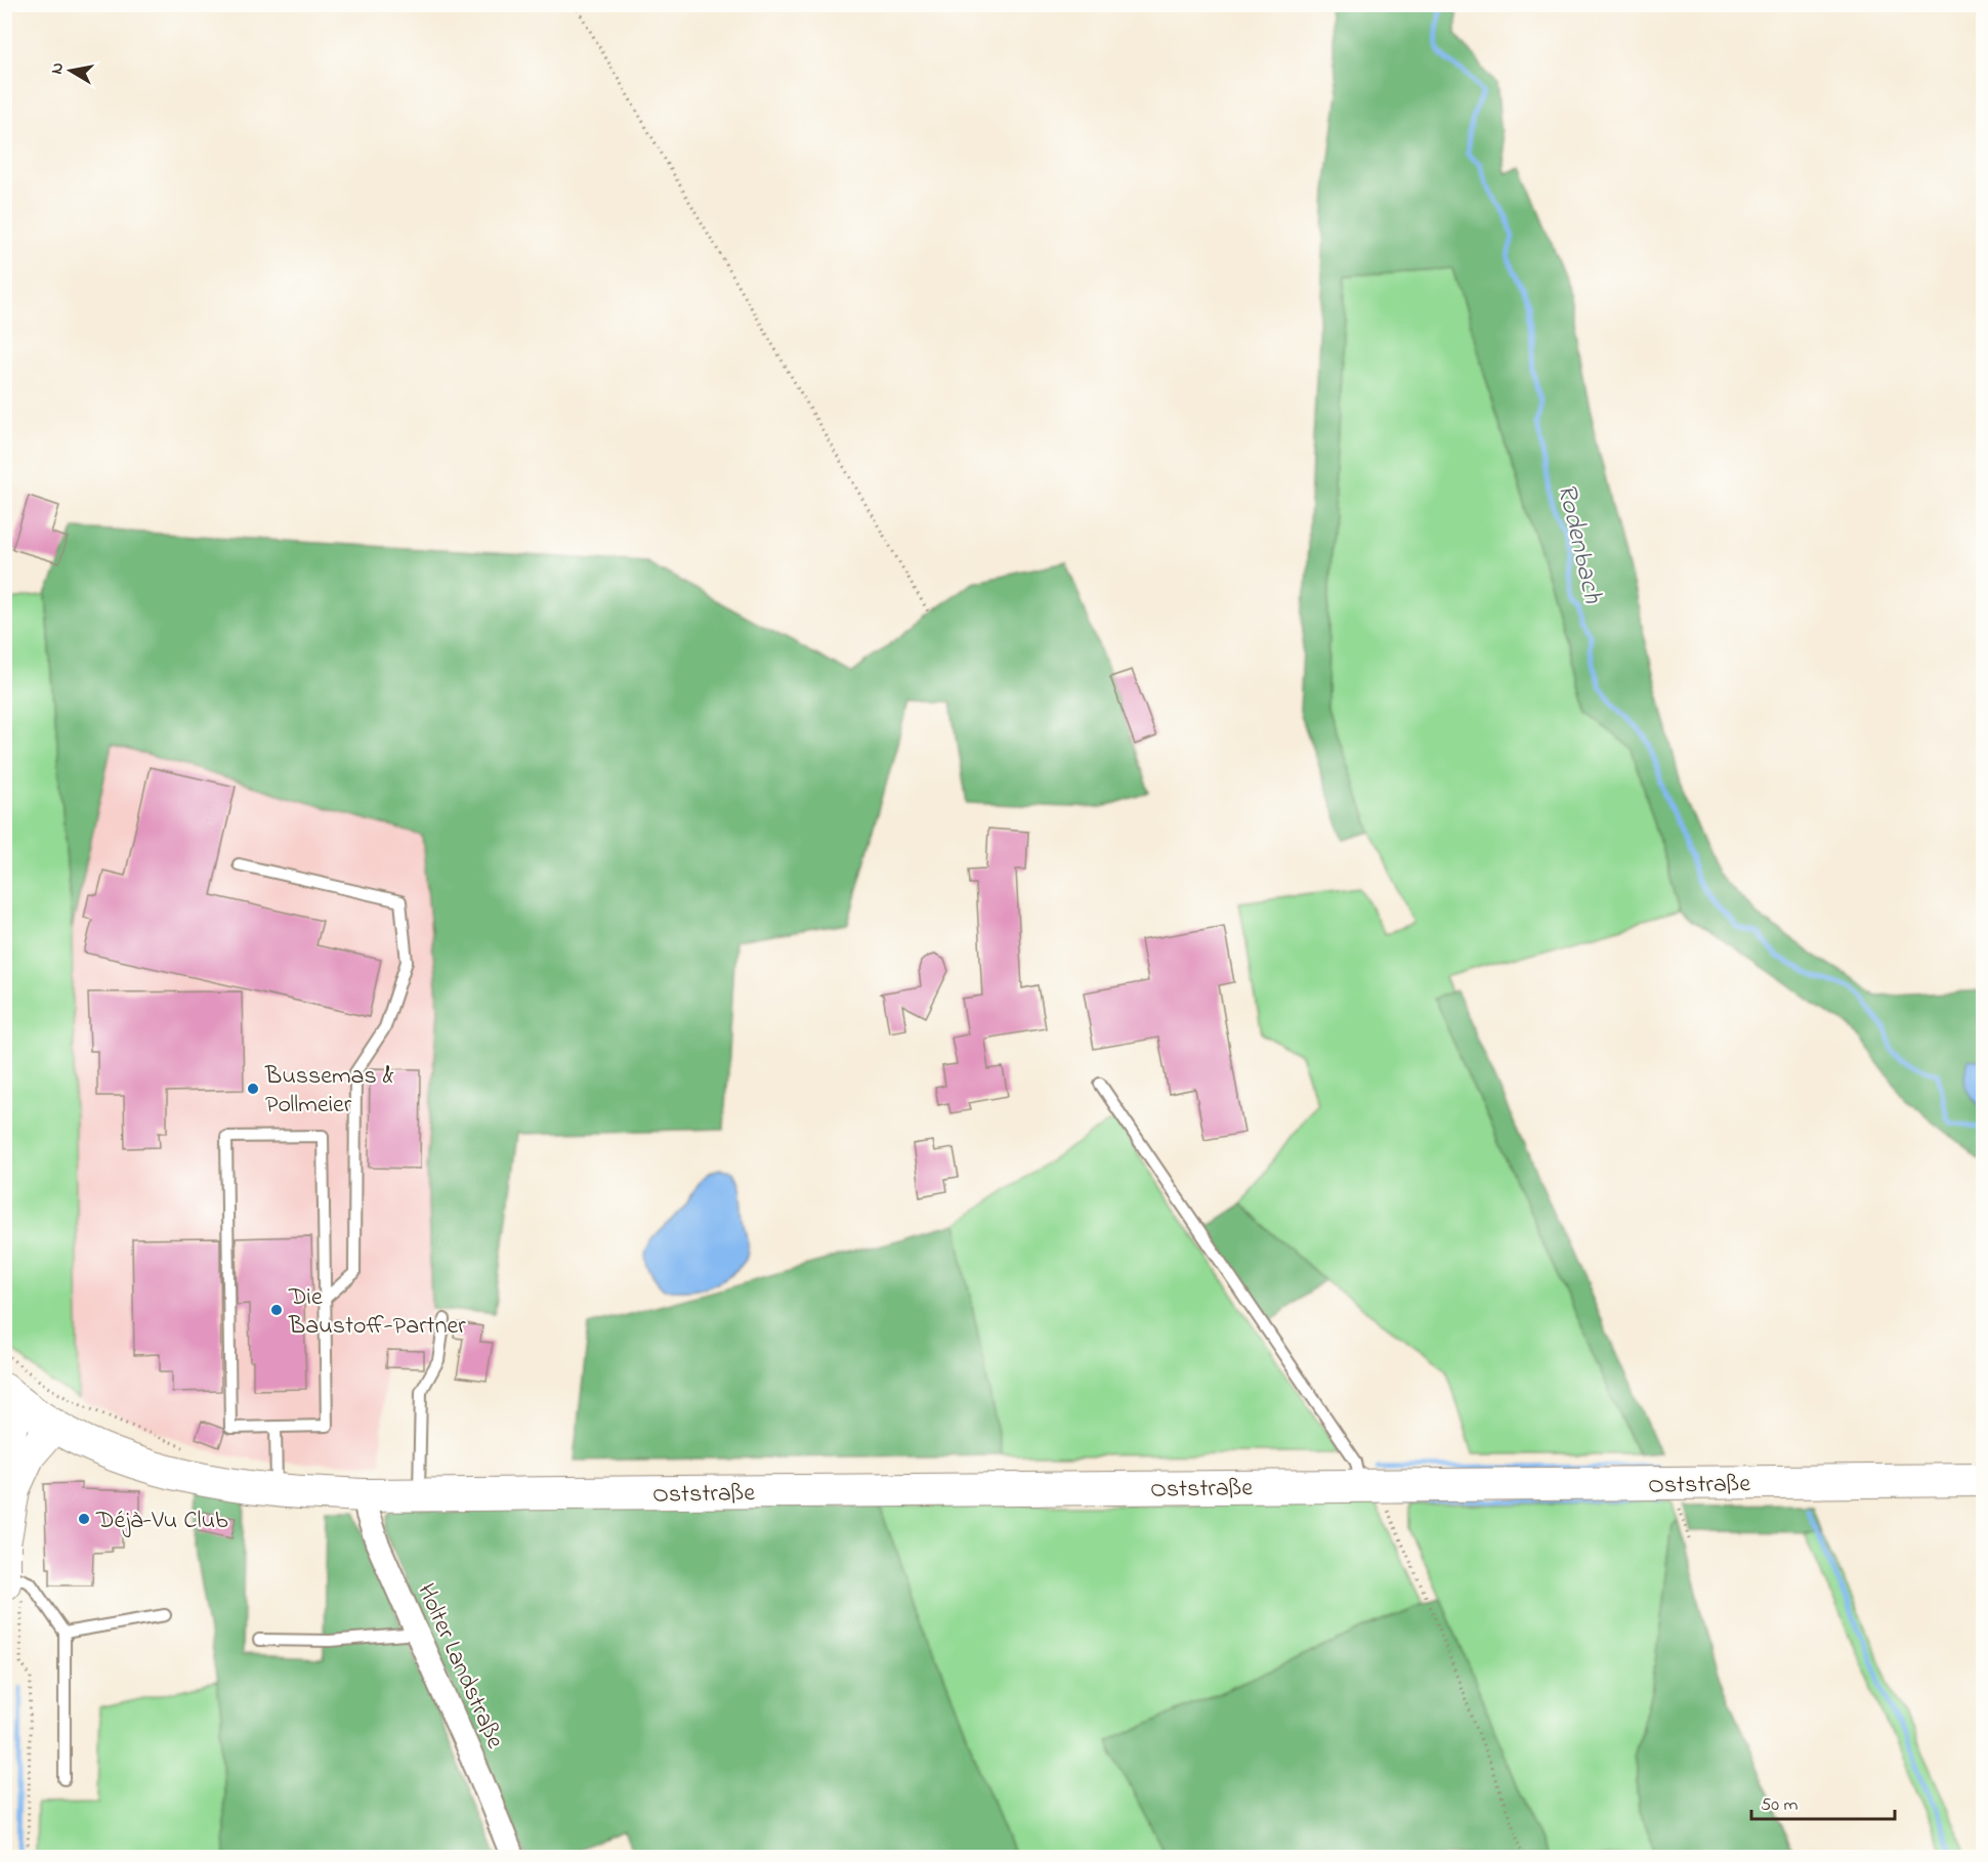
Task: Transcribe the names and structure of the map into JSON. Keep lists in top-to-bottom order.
{
  "streets": {
    "main road": ["Oststraße"],
    "street": ["Holter Landstraße"]
  },
  "crossings": [
    ["Oststraße", "Holter Landstraße"]
  ],
  "water": ["Rodenbach"],
  "places": ["Bussemas & Pollmeier", "Die Baustoff-Partner", "Déjà-Vu Club"],
  "scale_bar": "50 m",
  "north": "left"
}
